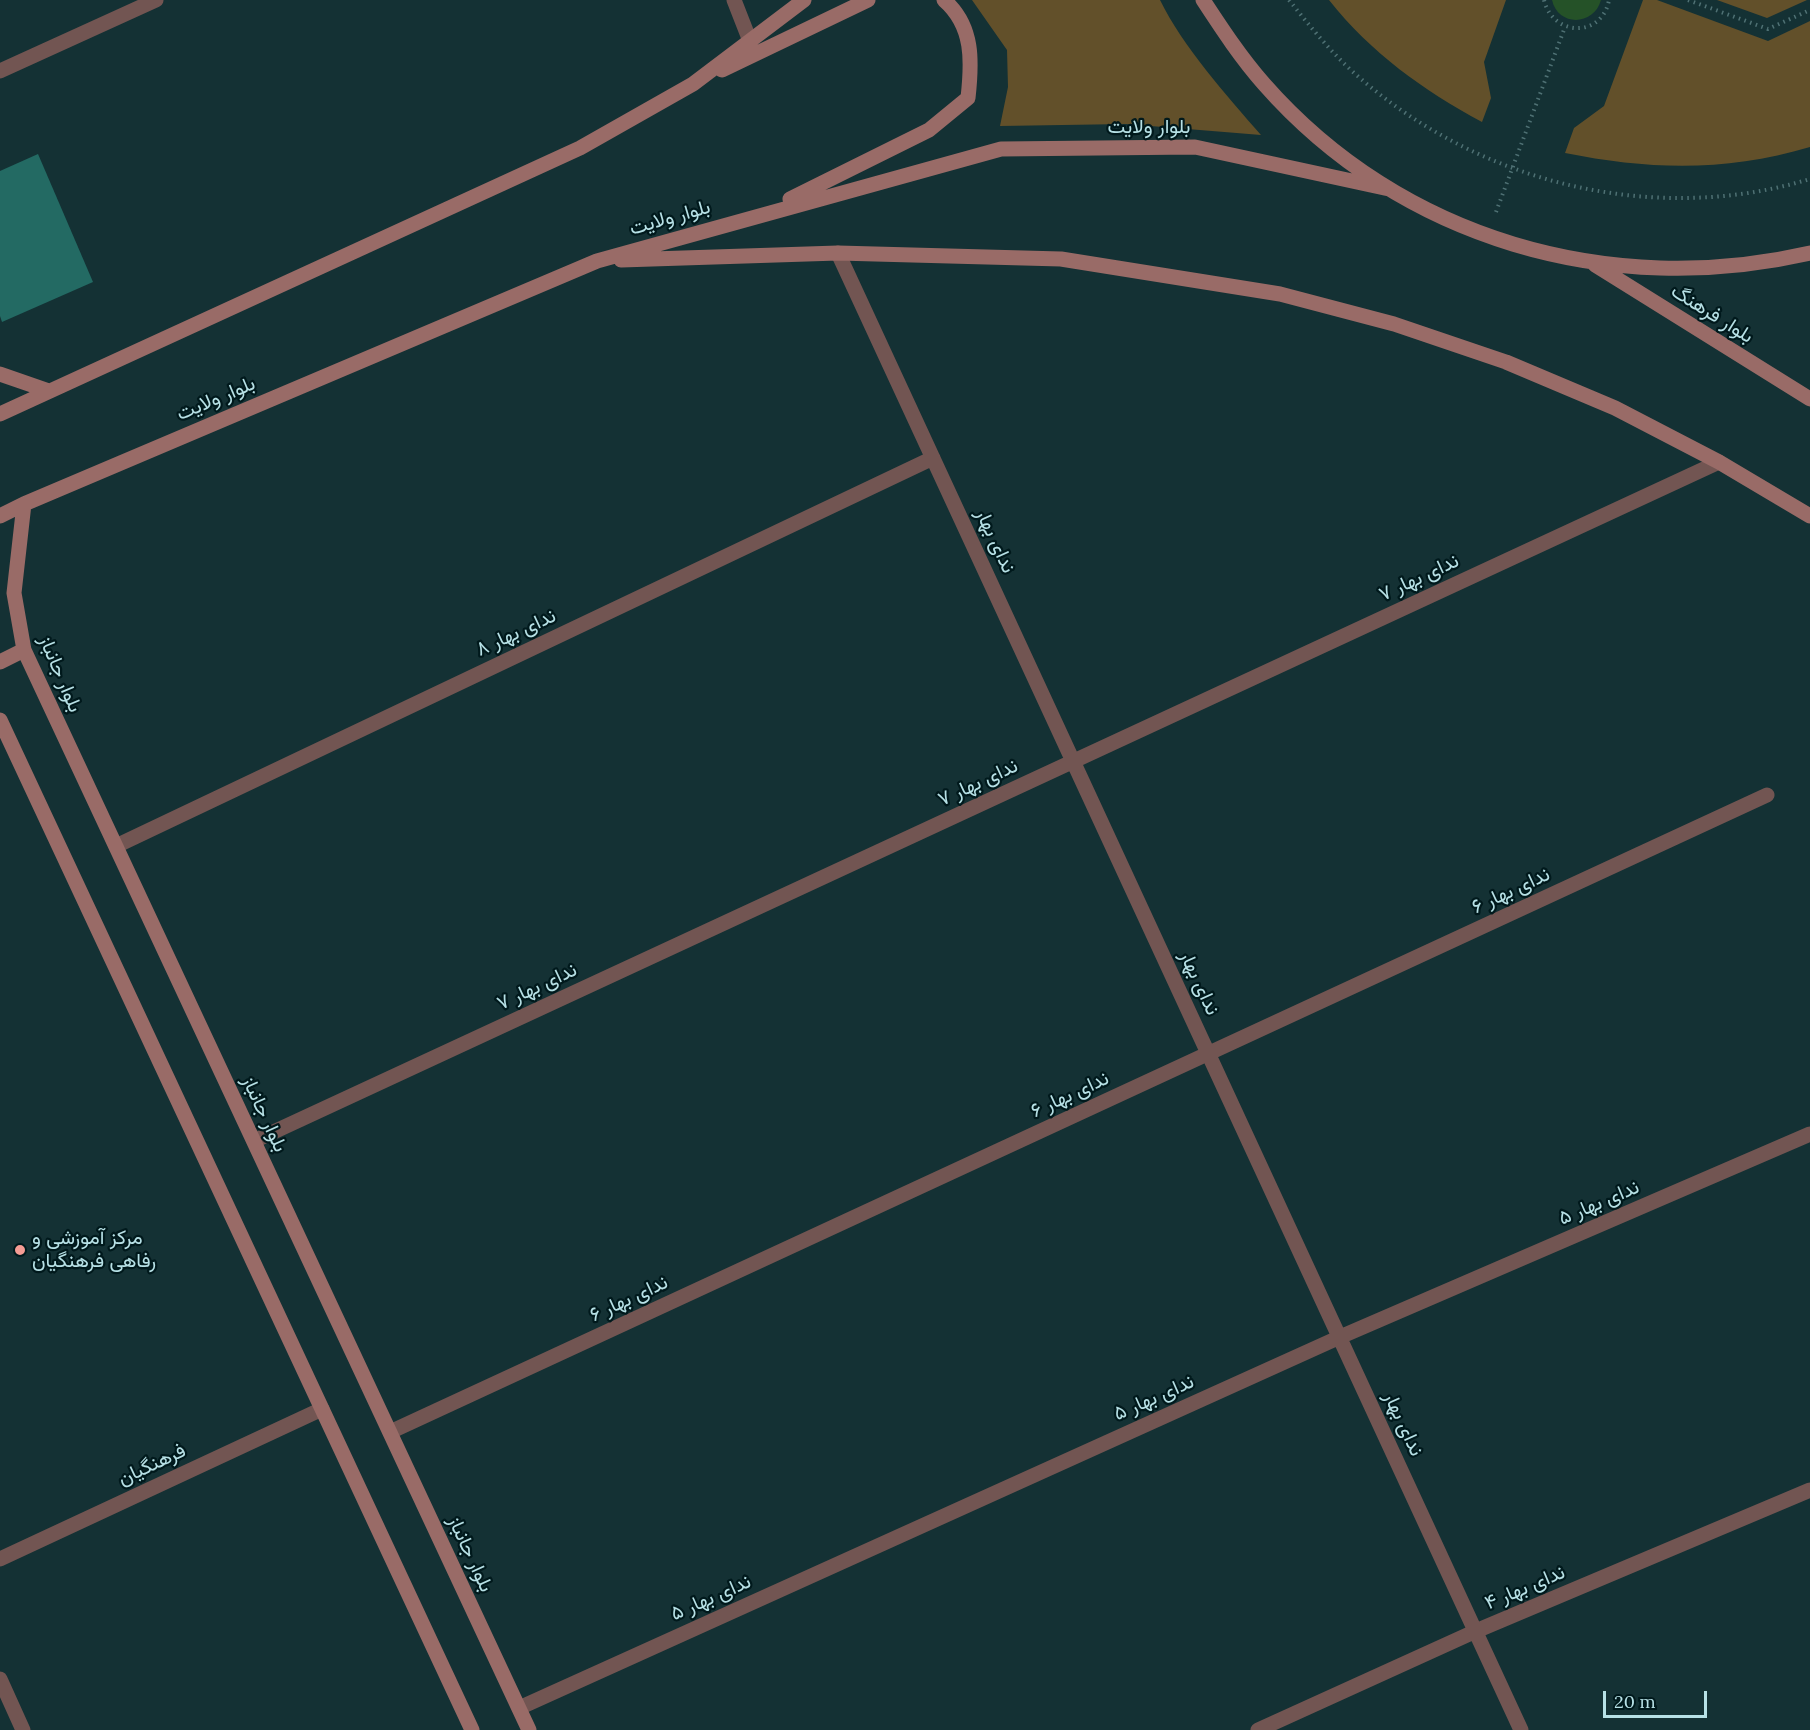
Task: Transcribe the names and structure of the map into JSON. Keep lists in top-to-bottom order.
{
  "streets": {
    "main road": ["بلوار ولایت", "بلوار فرهنگ", "بلوار جانباز"],
    "street": [
      "ندای بهار",
      "ندای بهار ۷",
      "ندای بهار ۸",
      "ندای بهار ۶",
      "ندای بهار ۵",
      "فرهنگیان",
      "ندای بهار ۴"
    ]
  },
  "crossings": [
    ["بلوار ولایت", "بلوار جانباز"],
    ["ندای بهار", "ندای بهار ۷"],
    ["ندای بهار", "ندای بهار ۸"],
    ["ندای بهار", "ندای بهار ۶"],
    ["ندای بهار", "ندای بهار ۵"],
    ["ندای بهار", "ندای بهار ۴"],
    ["ندای بهار ۷", "بلوار جانباز"],
    ["ندای بهار ۸", "بلوار جانباز"],
    ["بلوار جانباز", "ندای بهار ۶"],
    ["بلوار جانباز", "ندای بهار ۵"]
  ],
  "places": ["مرکز آموزشی و رفاهی فرهنگیان"],
  "scale_bar": "20 m"
}
